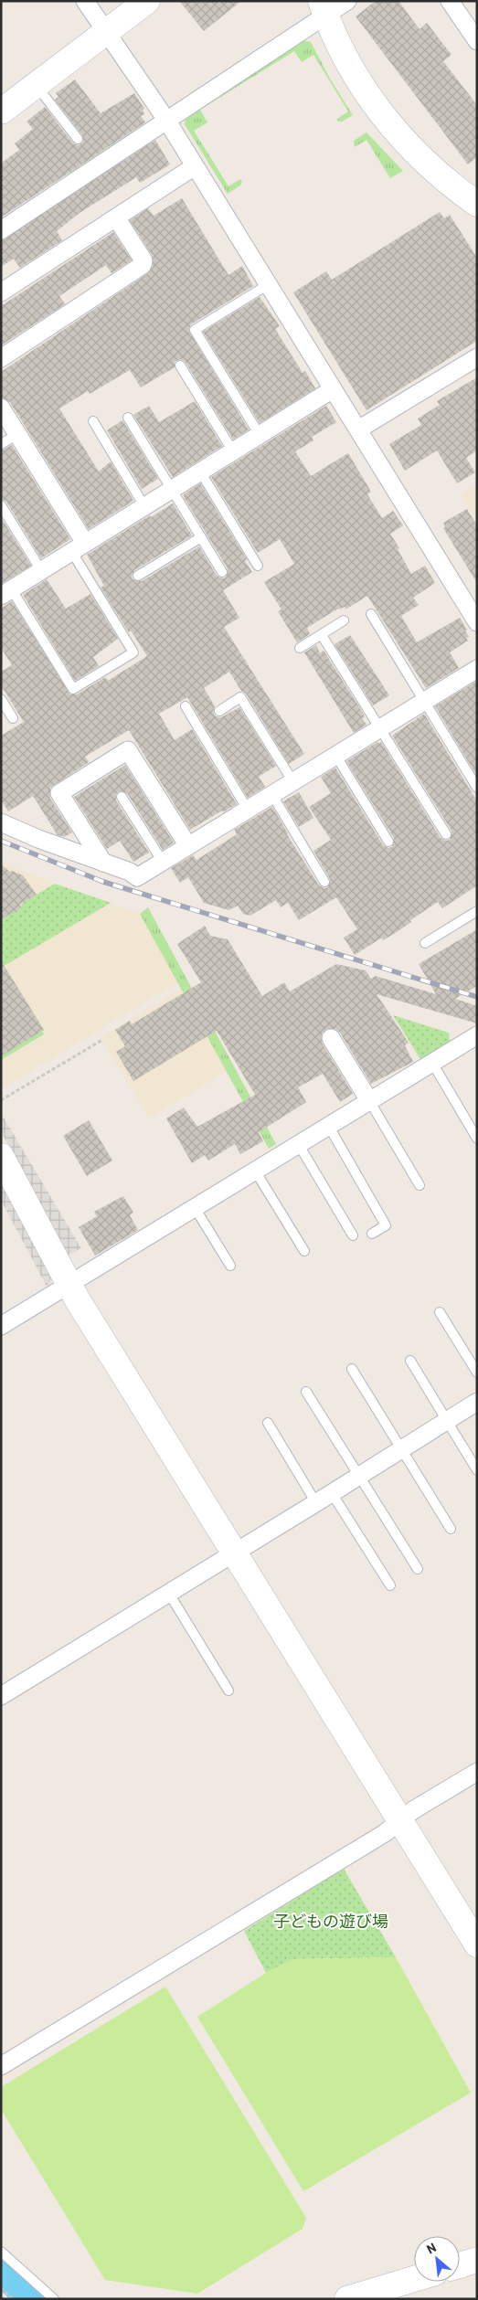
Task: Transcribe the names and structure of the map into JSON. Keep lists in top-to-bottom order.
{
  "parks": ["子どもの遊び場"],
  "north": "top left"
}
